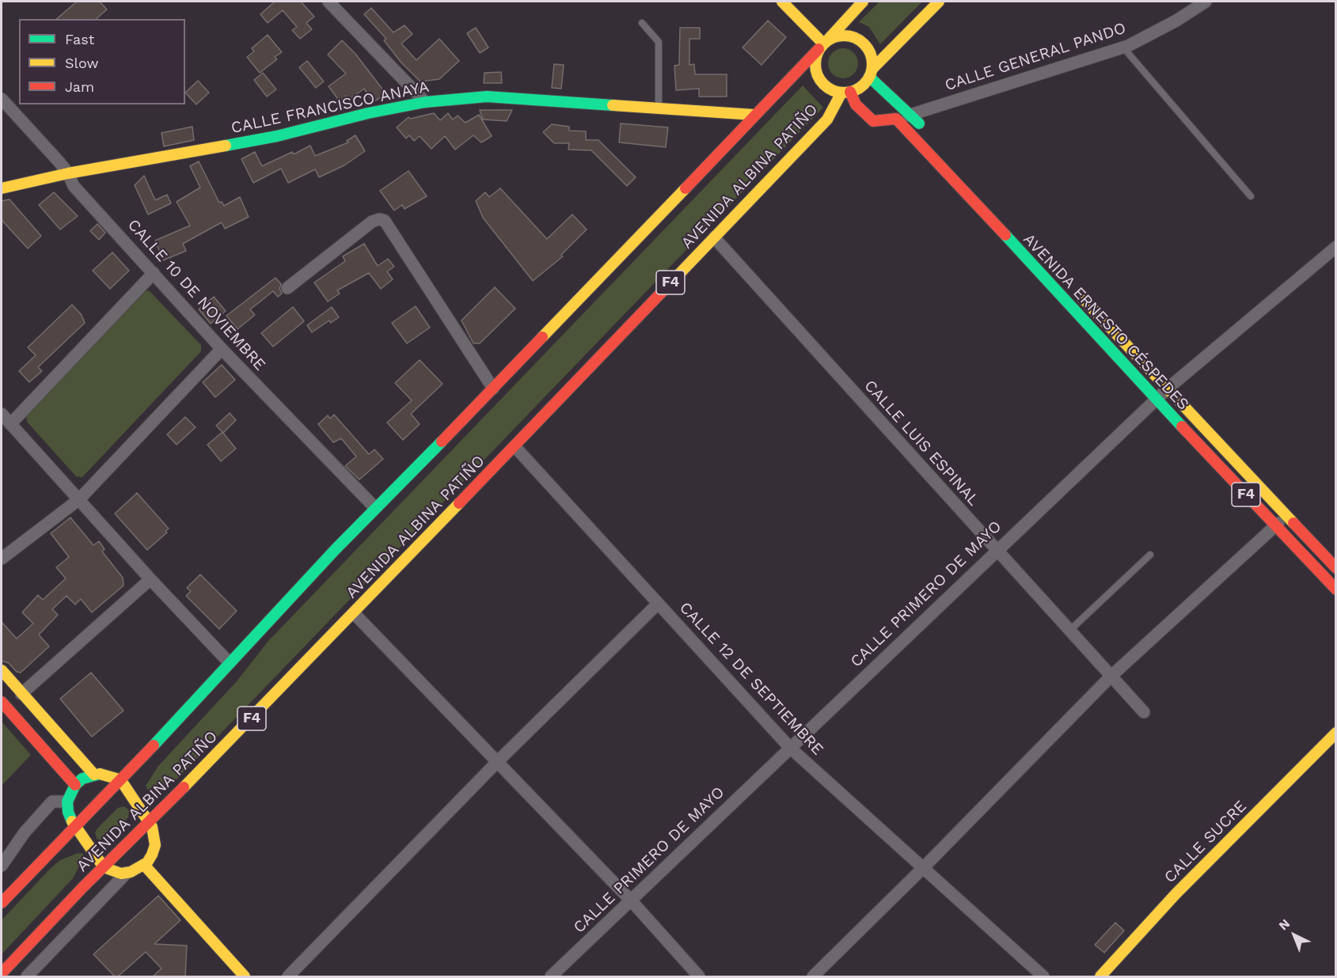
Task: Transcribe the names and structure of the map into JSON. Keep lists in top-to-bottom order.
{
  "streets": {
    "main road": [
      "CALLE FRANCISCO ANAYA",
      "AVENIDA ALBINA PATIÑO",
      "F4",
      "AVENIDA ERNESTO CÉSPEDES",
      "CALLE SUCRE"
    ],
    "street": [
      "CALLE GENERAL PANDO",
      "CALLE 10 DE NOVIEMBRE",
      "CALLE LUIS ESPINAL",
      "CALLE PRIMERO DE MAYO",
      "CALLE 12 DE SEPTIEMBRE"
    ]
  },
  "crossings": [
    ["CALLE GENERAL PANDO", "AVENIDA ERNESTO CÉSPEDES"],
    ["CALLE FRANCISCO ANAYA", "CALLE 10 DE NOVIEMBRE"],
    ["AVENIDA ALBINA PATIÑO", "F4"],
    ["AVENIDA ALBINA PATIÑO", "CALLE LUIS ESPINAL"],
    ["AVENIDA ALBINA PATIÑO", "CALLE 12 DE SEPTIEMBRE"],
    ["AVENIDA ERNESTO CÉSPEDES", "CALLE PRIMERO DE MAYO"],
    ["CALLE LUIS ESPINAL", "CALLE PRIMERO DE MAYO"],
    ["CALLE PRIMERO DE MAYO", "CALLE 12 DE SEPTIEMBRE"]
  ],
  "legend": ["Fast", "Slow", "Jam"],
  "north": "top left"
}
